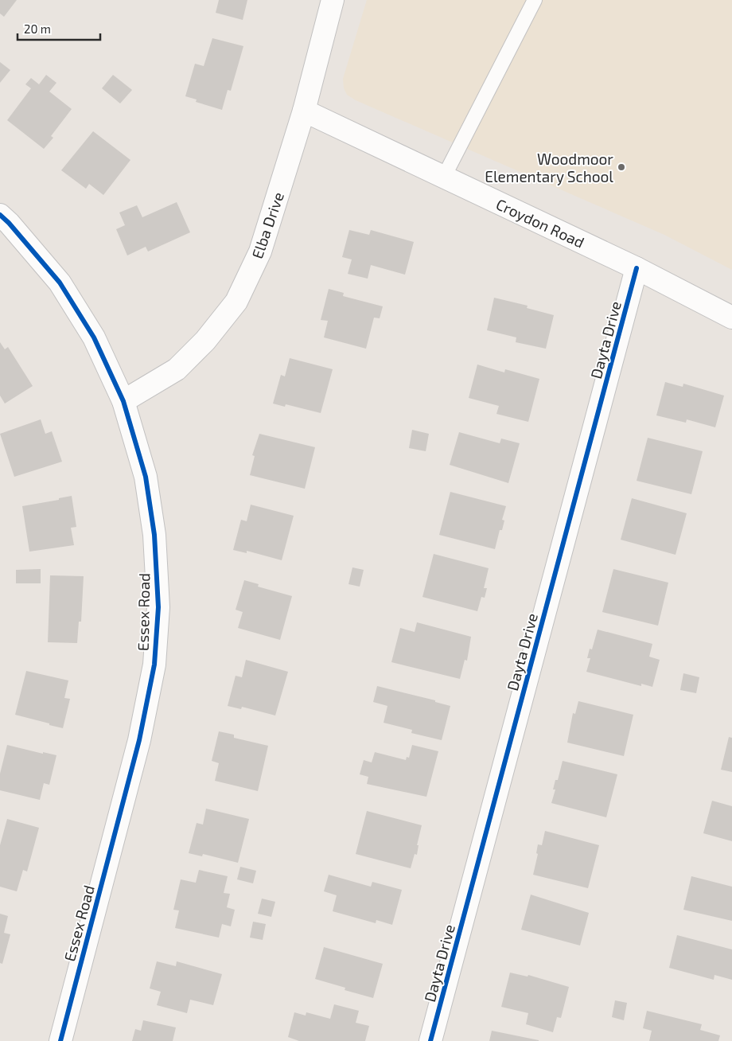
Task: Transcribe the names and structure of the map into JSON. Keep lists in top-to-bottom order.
{
  "streets": {
    "street": [
      "Croydon Road",
      "Elba Drive",
      "Dayta Drive",
      "Essex Road"
    ]
  },
  "crossings": [
    ["Croydon Road", "Elba Drive"],
    ["Croydon Road", "Dayta Drive"],
    ["Elba Drive", "Essex Road"]
  ],
  "places": ["Woodmoor Elementary School"],
  "scale_bar": "20 m"
}
